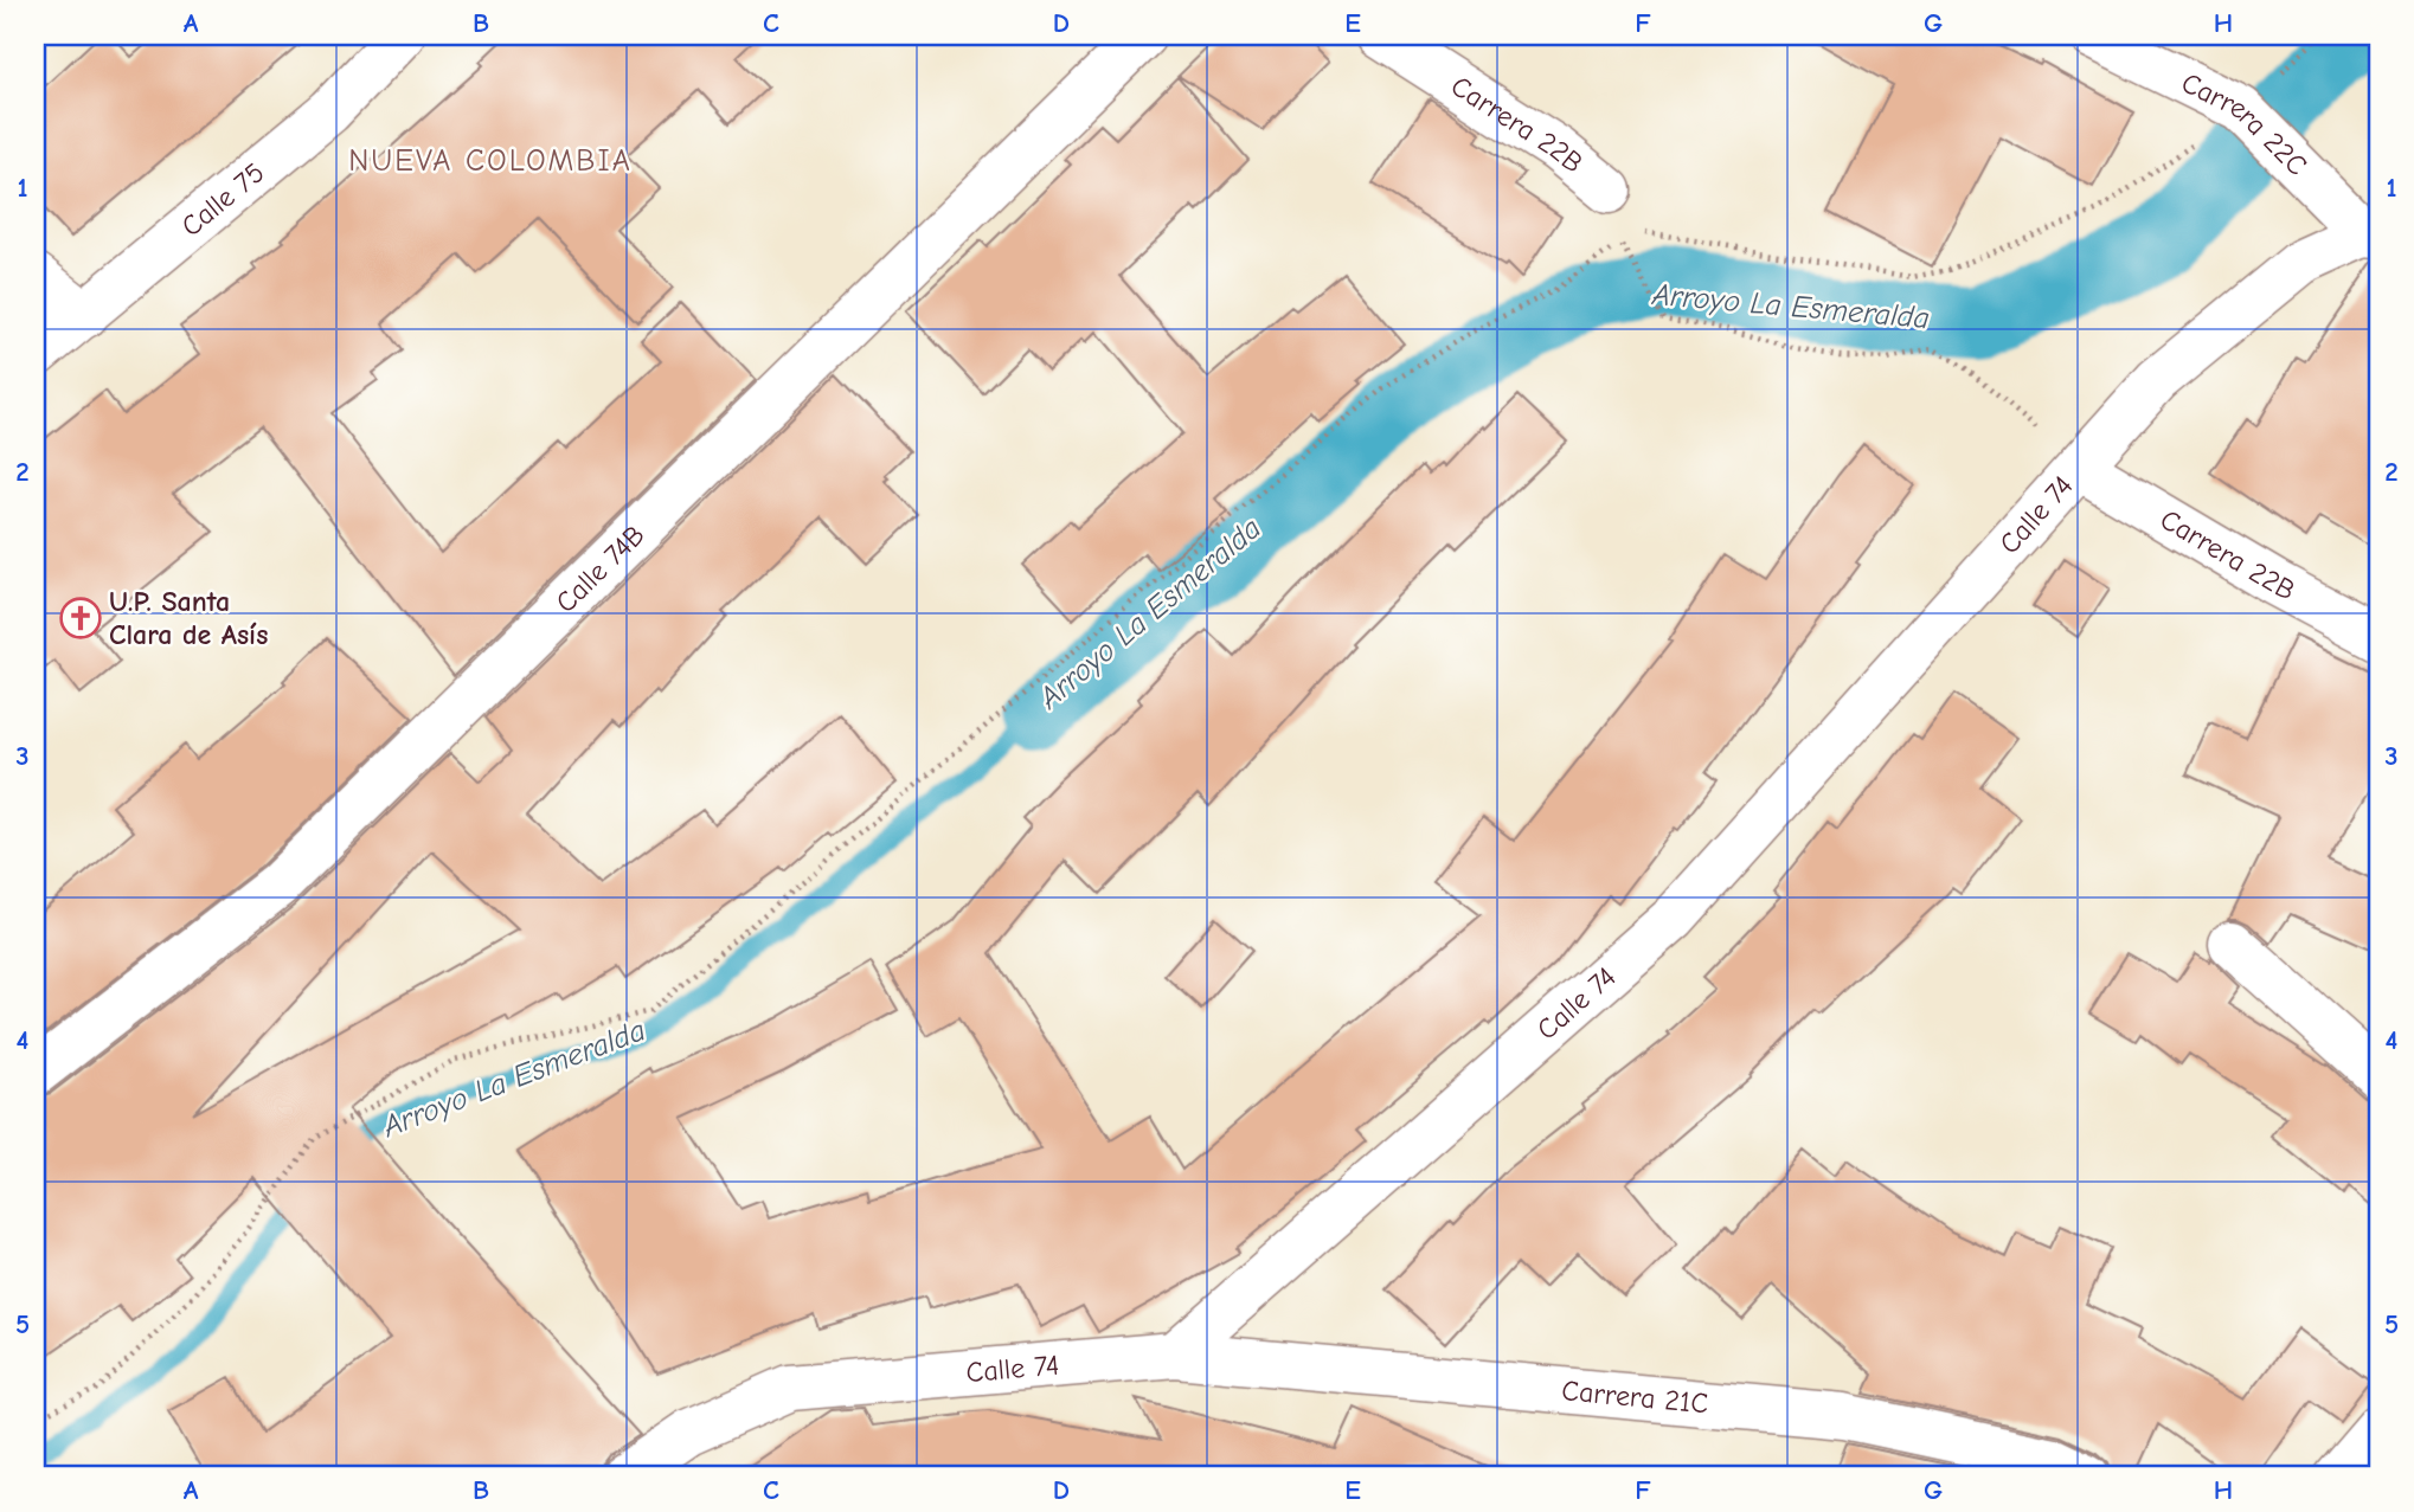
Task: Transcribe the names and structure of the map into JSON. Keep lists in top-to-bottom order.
{
  "streets": {
    "street": [
      "Carrera 22B",
      "Carrera 22C",
      "Calle 75",
      "Calle 74",
      "Calle 74B",
      "Carrera 21C"
    ]
  },
  "crossings": [
    ["Carrera 22B", "Calle 74"],
    ["Carrera 22C", "Calle 74"],
    ["Calle 74", "Carrera 21C"]
  ],
  "districts": ["NUEVA COLOMBIA"],
  "water": ["Arroyo La Esmeralda"],
  "places": {
    "church": ["U.P. Santa Clara de Asís"]
  },
  "grid": {
    "columns": [
      "A",
      "B",
      "C",
      "D",
      "E",
      "F",
      "G",
      "H"
    ],
    "rows": [
      "1",
      "2",
      "3",
      "4",
      "5"
    ]
  }
}
